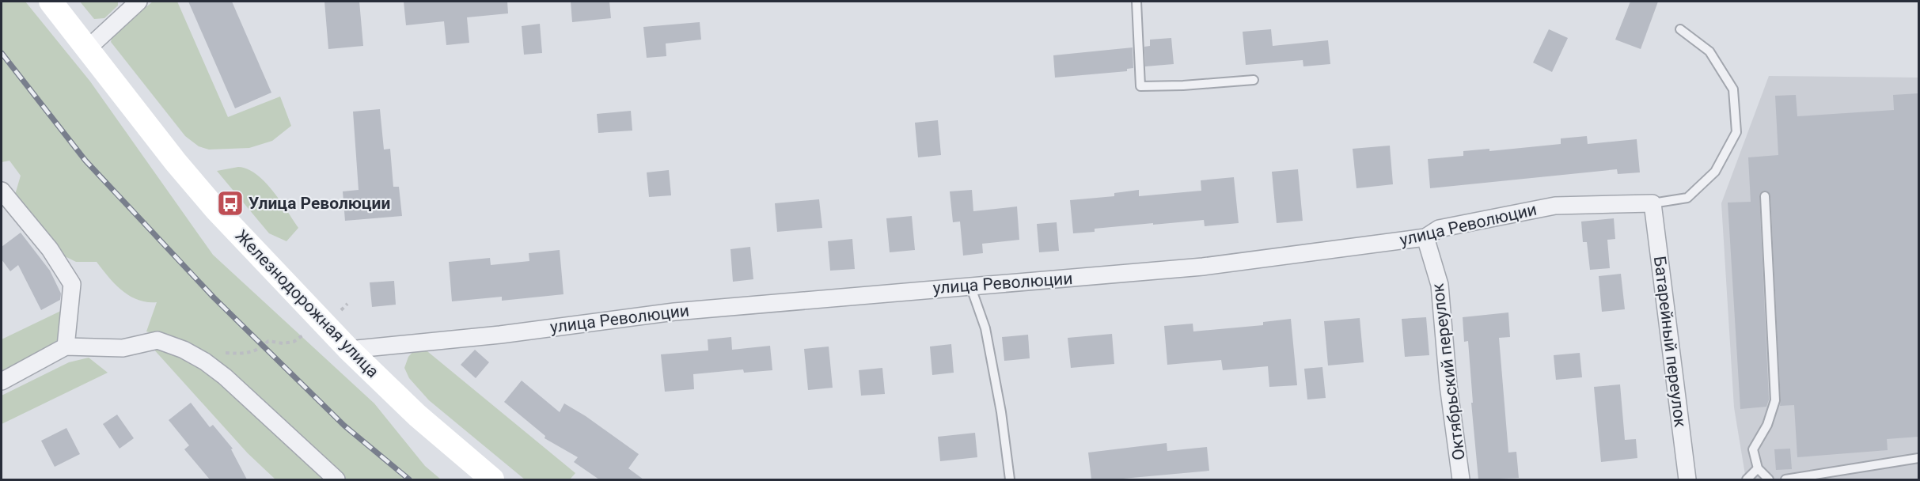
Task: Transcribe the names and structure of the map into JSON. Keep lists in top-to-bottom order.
{
  "streets": {
    "main road": ["Железнодорожная улица"],
    "street": ["улица Революции", "Батарейный переулок", "Октябрьский переулок"]
  },
  "crossings": [
    ["улица Революции", "Железнодорожная улица"],
    ["улица Революции", "Батарейный переулок"],
    ["улица Революции", "Октябрьский переулок"]
  ],
  "places": {
    "bus stop": ["Улица Революции"]
  }
}
